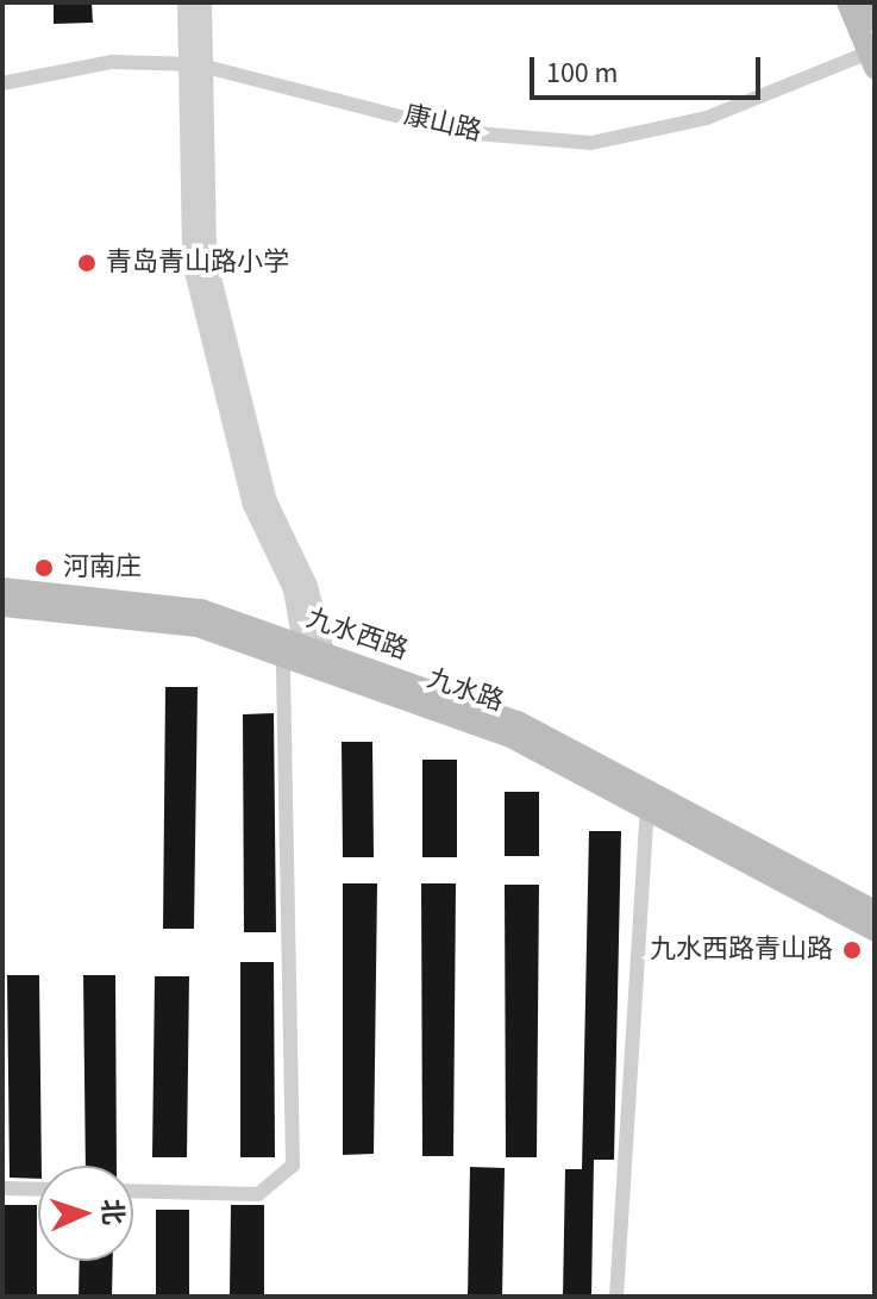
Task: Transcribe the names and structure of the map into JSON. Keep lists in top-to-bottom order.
{
  "streets": {
    "main road": ["九水西路", "九水路"],
    "street": ["康山路"]
  },
  "crossings": [
    ["九水西路", "九水路"]
  ],
  "places": ["青岛青山路小学", "河南庄", "九水西路青山路"],
  "scale_bar": "100 m",
  "north": "right"
}
